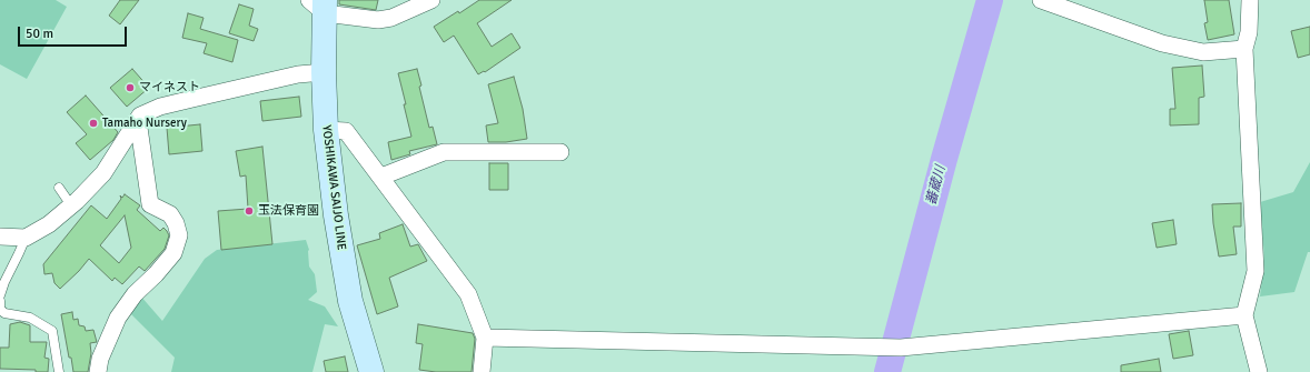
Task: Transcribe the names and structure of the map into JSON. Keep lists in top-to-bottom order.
{
  "streets": {
    "main road": ["YOSHIKAWA SAIJO LINE"]
  },
  "water": ["蕃蔵川"],
  "places": ["マイネスト", "Tamaho Nursery", "玉法保育園"],
  "scale_bar": "50 m"
}
